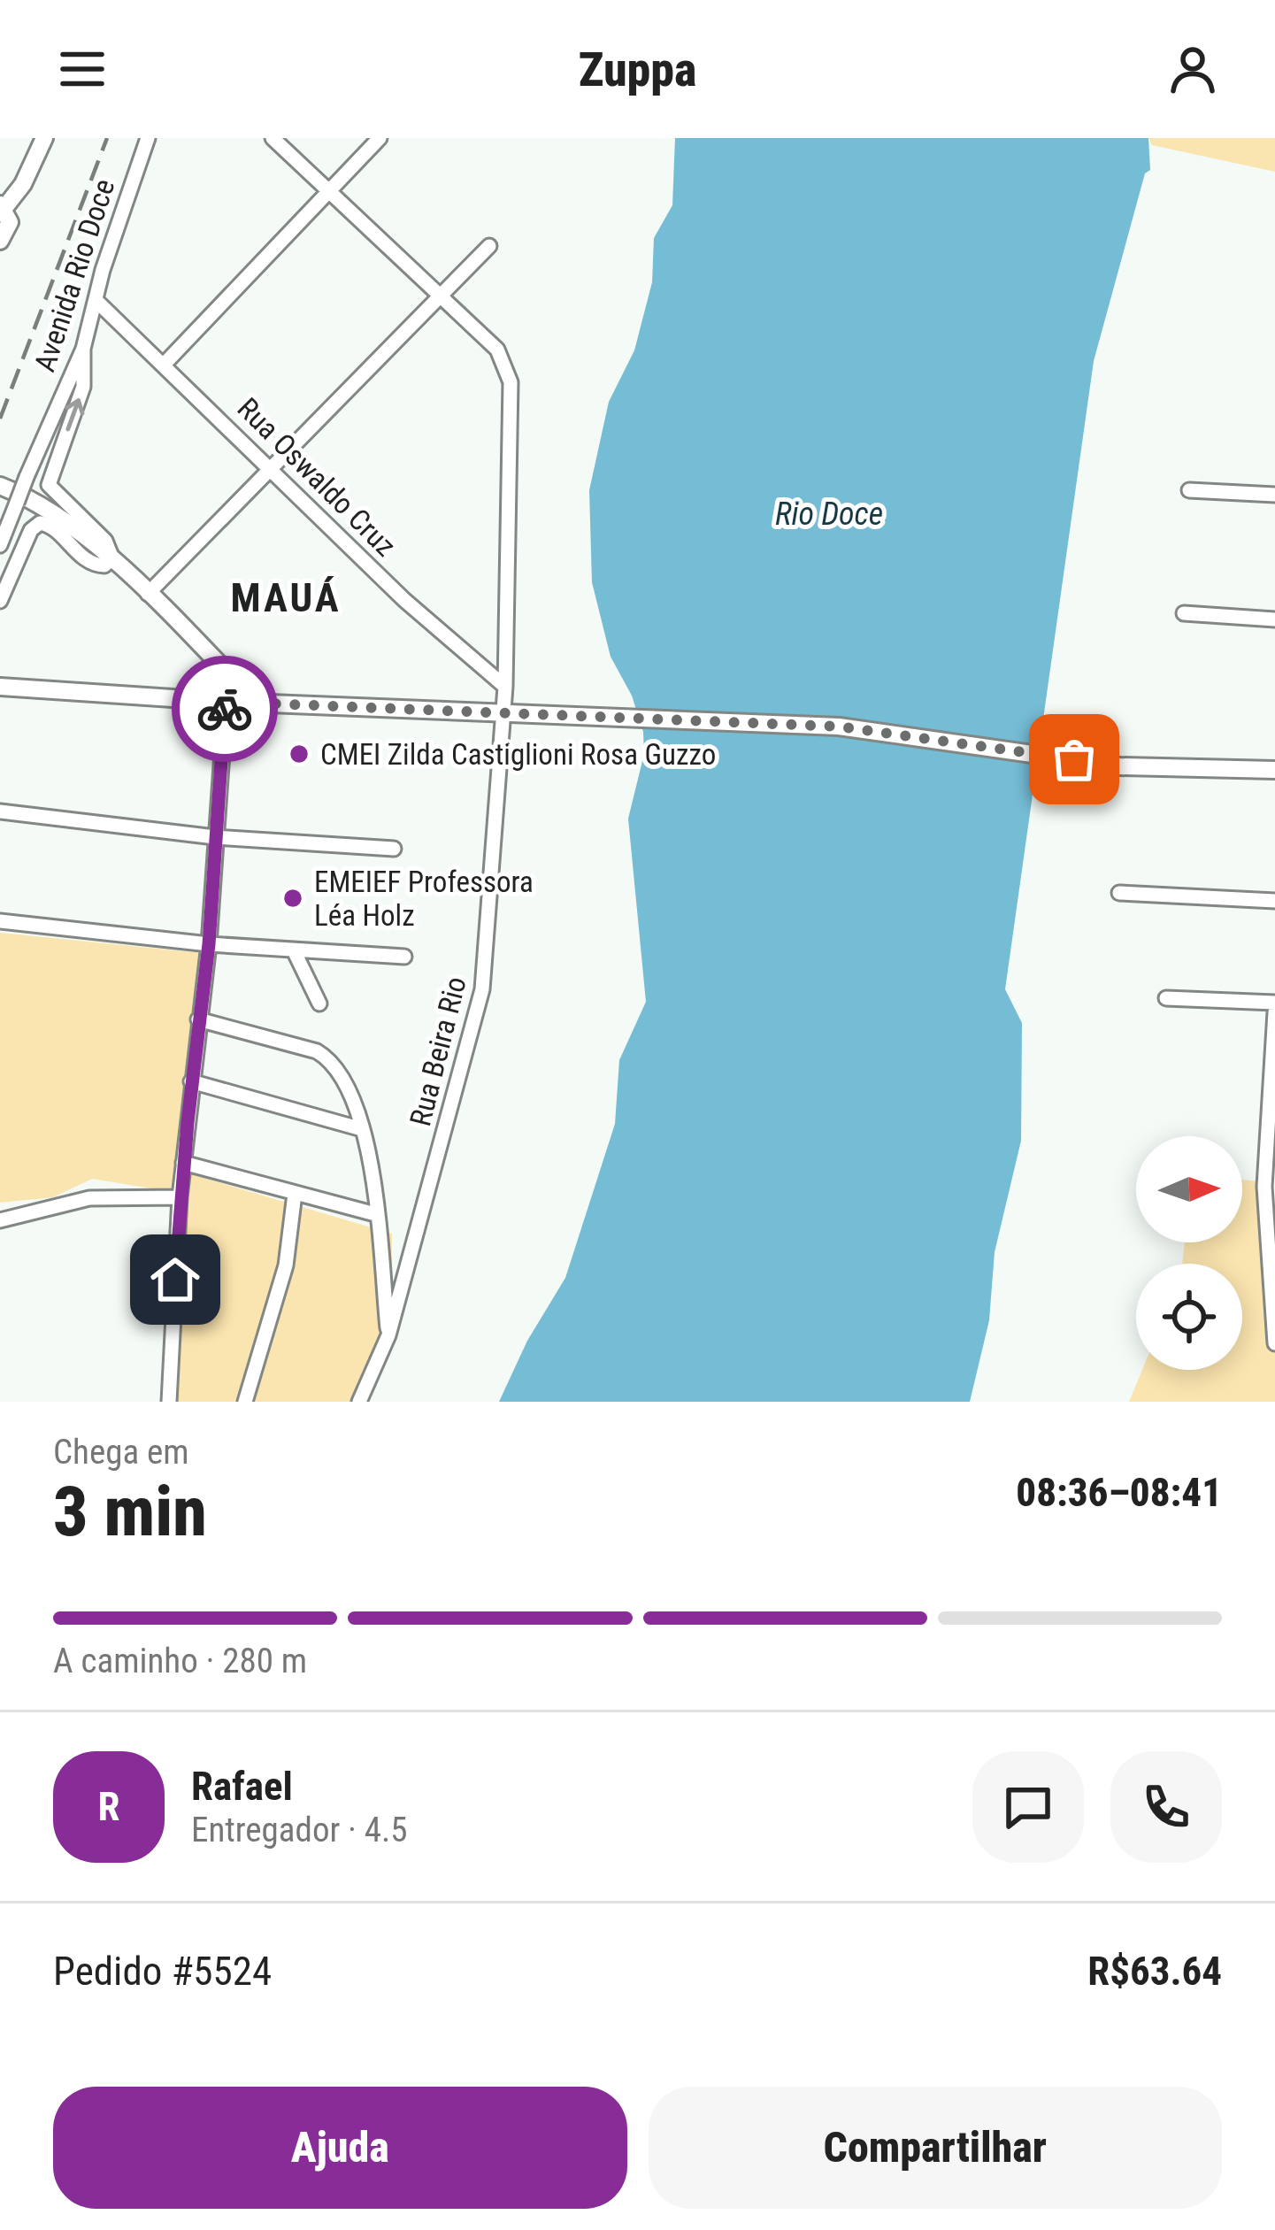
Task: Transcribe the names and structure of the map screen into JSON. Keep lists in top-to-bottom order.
{
  "streets": {
    "street": ["Avenida Rio Doce", "Rua Oswaldo Cruz", "Rua Beira Rio"]
  },
  "crossings": [
    ["Avenida Rio Doce", "Rua Oswaldo Cruz"],
    ["Rua Oswaldo Cruz", "Rua Beira Rio"]
  ],
  "districts": ["MAUÁ"],
  "water": ["Rio Doce"],
  "places": ["CMEI Zilda Castiglioni Rosa Guzzo", "EMEIEF Professora Léa Holz"],
  "north": "right",
  "page": {
    "header": "Zuppa",
    "heading": ["3 min", "Chega em", "08:36–08:41"],
    "panel": [
      "Rafael",
      "Entregador · 4.5",
      "Pedido #5524",
      "R$63.64"
    ],
    "bar": "A caminho · 280 m",
    "round": "R",
    "buttons": ["Ajuda", "Compartilhar"]
  }
}
